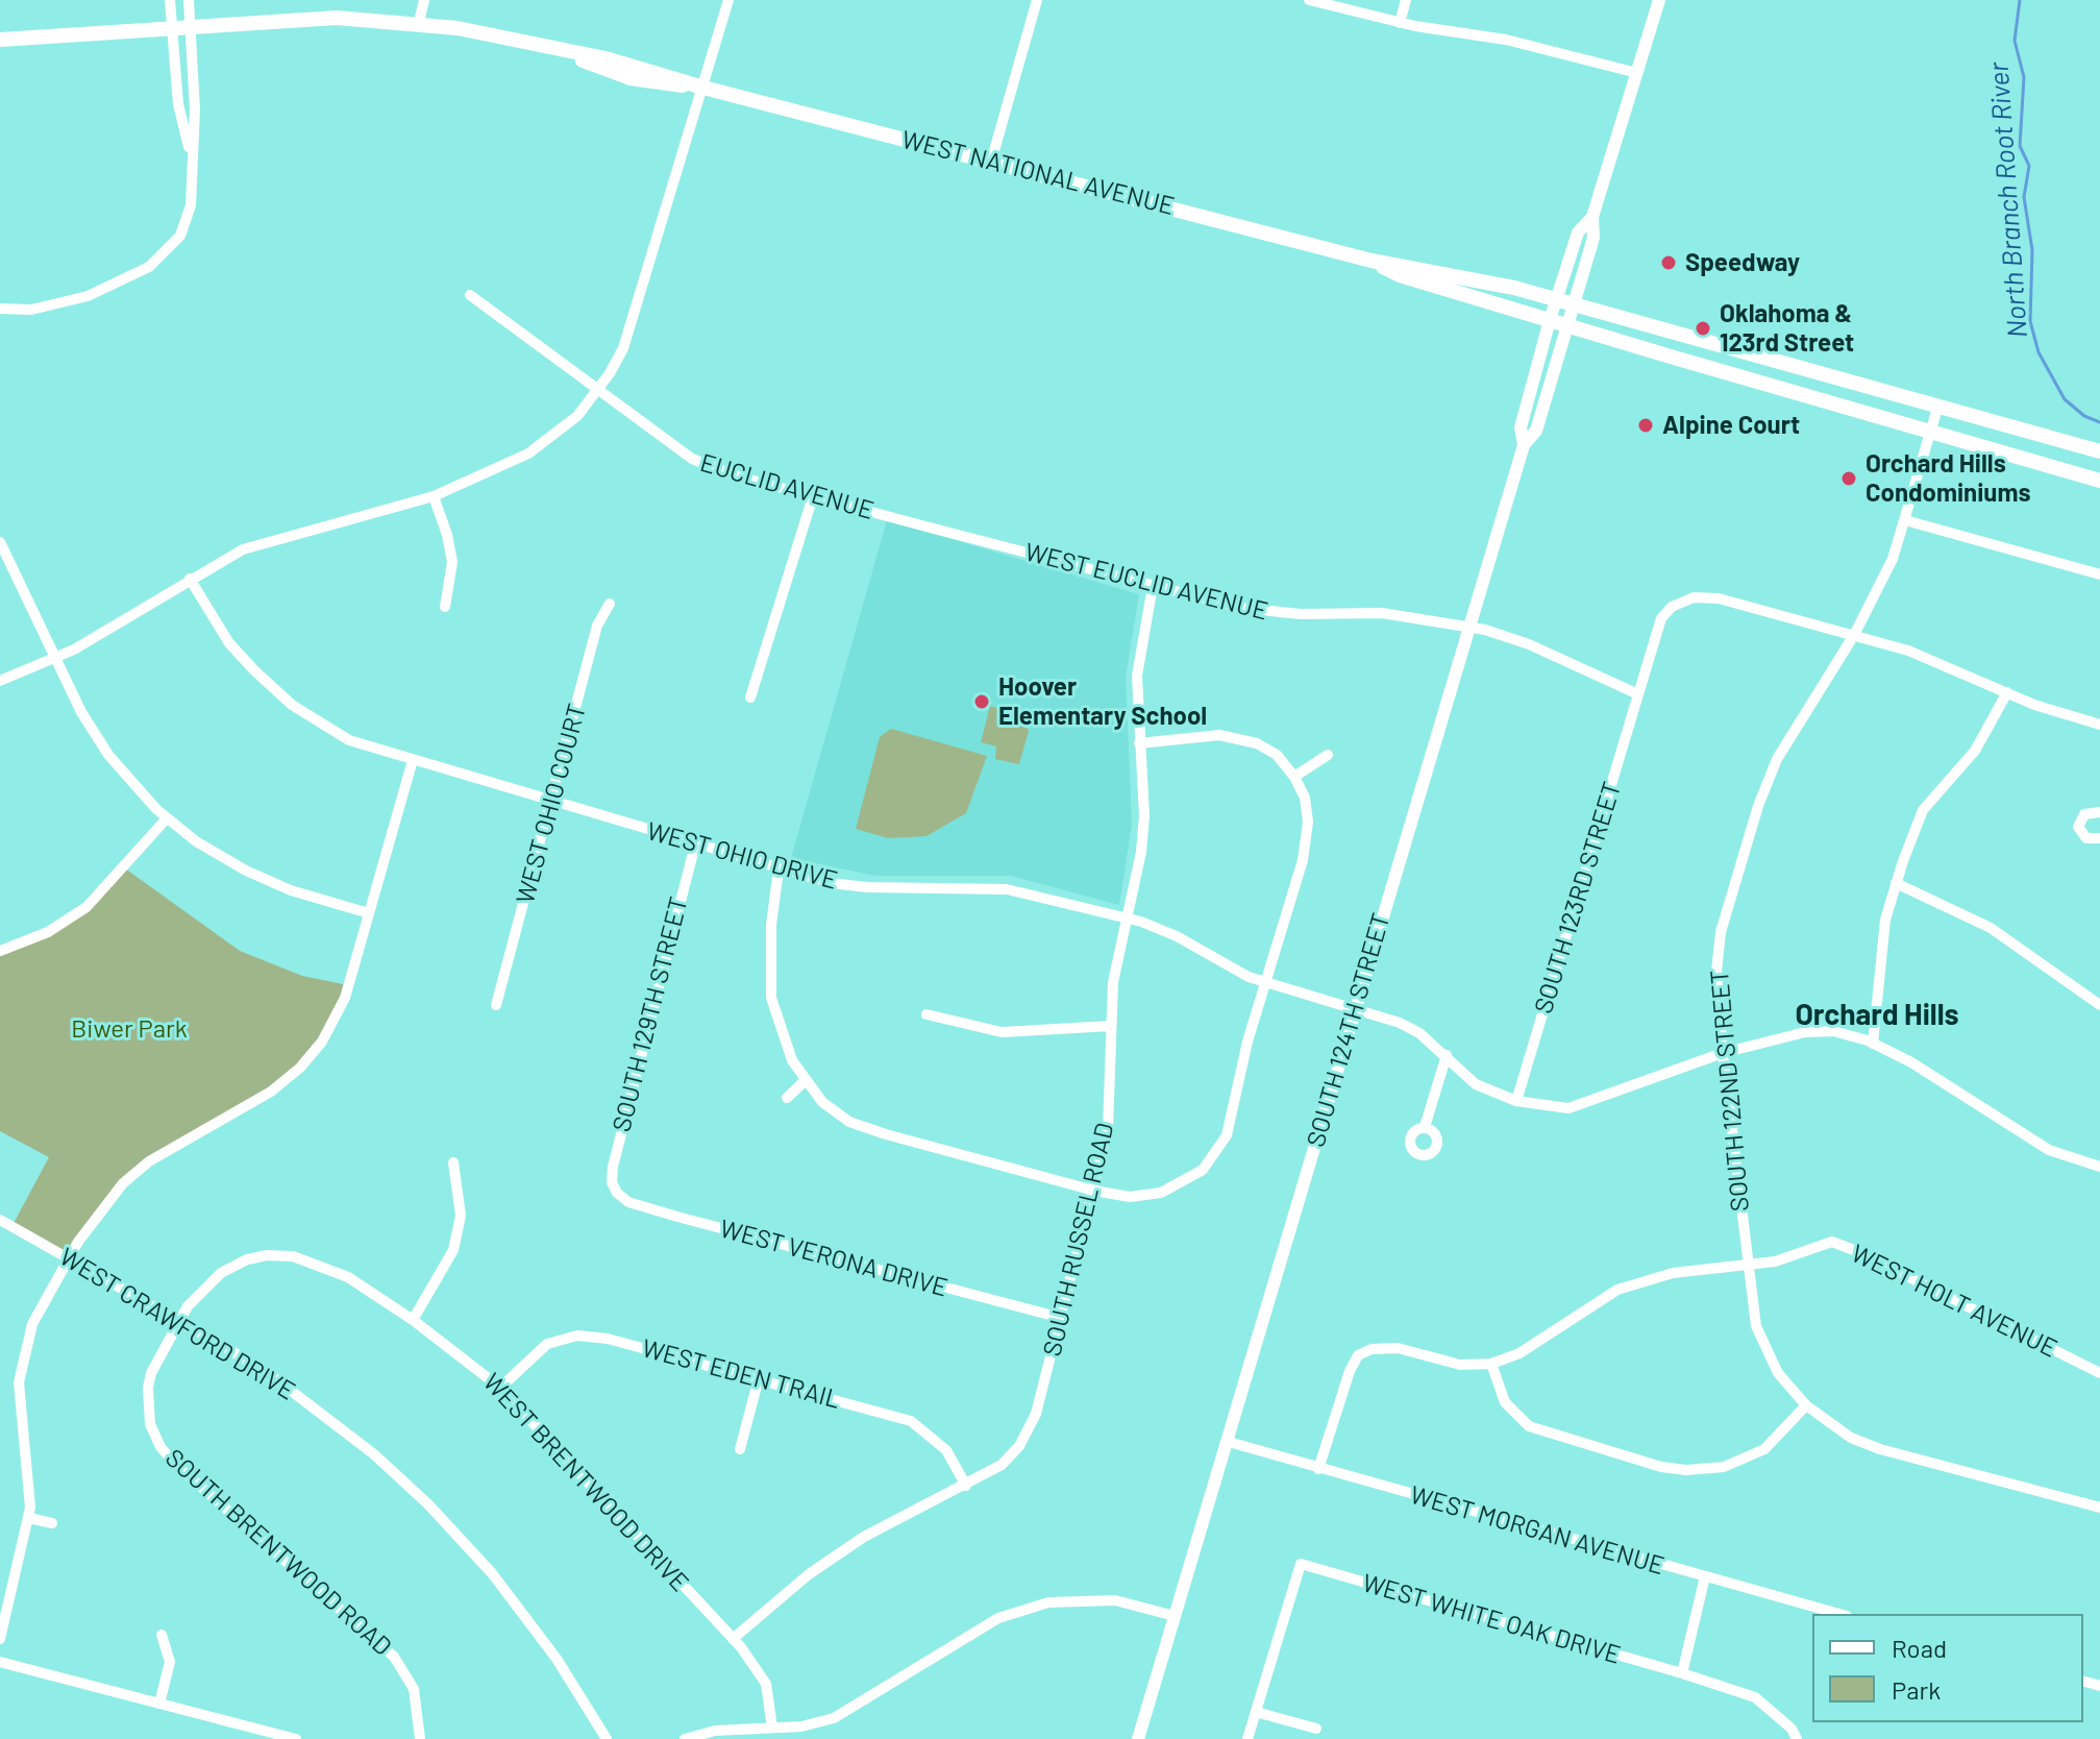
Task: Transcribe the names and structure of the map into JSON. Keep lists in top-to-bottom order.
{
  "streets": {
    "main road": ["WEST NATIONAL AVENUE"],
    "street": [
      "EUCLID AVENUE",
      "WEST EUCLID AVENUE",
      "WEST OHIO COURT",
      "WEST OHIO DRIVE",
      "SOUTH 123RD STREET",
      "SOUTH 129TH STREET",
      "SOUTH 124TH STREET",
      "SOUTH 122ND STREET",
      "SOUTH RUSSEL ROAD",
      "WEST VERONA DRIVE",
      "WEST HOLT AVENUE",
      "WEST CRAWFORD DRIVE",
      "WEST EDEN TRAIL",
      "WEST BRENTWOOD DRIVE",
      "WEST MORGAN AVENUE",
      "SOUTH BRENTWOOD ROAD",
      "WEST WHITE OAK DRIVE"
    ]
  },
  "crossings": [
    ["WEST NATIONAL AVENUE", "SOUTH 124TH STREET"],
    ["WEST NATIONAL AVENUE", "SOUTH 122ND STREET"],
    ["EUCLID AVENUE", "WEST EUCLID AVENUE"],
    ["WEST EUCLID AVENUE", "SOUTH 123RD STREET"],
    ["WEST EUCLID AVENUE", "SOUTH 124TH STREET"],
    ["WEST EUCLID AVENUE", "SOUTH RUSSEL ROAD"],
    ["WEST OHIO COURT", "WEST OHIO DRIVE"],
    ["WEST OHIO DRIVE", "SOUTH 123RD STREET"],
    ["WEST OHIO DRIVE", "SOUTH 129TH STREET"],
    ["WEST OHIO DRIVE", "SOUTH 124TH STREET"],
    ["WEST OHIO DRIVE", "SOUTH 122ND STREET"],
    ["WEST OHIO DRIVE", "SOUTH RUSSEL ROAD"],
    ["SOUTH 129TH STREET", "WEST VERONA DRIVE"],
    ["SOUTH 124TH STREET", "WEST MORGAN AVENUE"],
    ["SOUTH 122ND STREET", "WEST HOLT AVENUE"],
    ["SOUTH RUSSEL ROAD", "WEST VERONA DRIVE"],
    ["SOUTH RUSSEL ROAD", "WEST EDEN TRAIL"],
    ["SOUTH RUSSEL ROAD", "WEST BRENTWOOD DRIVE"],
    ["WEST HOLT AVENUE", "WEST MORGAN AVENUE"],
    ["WEST CRAWFORD DRIVE", "WEST BRENTWOOD DRIVE"],
    ["WEST CRAWFORD DRIVE", "SOUTH BRENTWOOD ROAD"],
    ["WEST EDEN TRAIL", "WEST BRENTWOOD DRIVE"],
    ["WEST BRENTWOOD DRIVE", "SOUTH BRENTWOOD ROAD"]
  ],
  "districts": ["Orchard Hills"],
  "water": ["North Branch Root River"],
  "parks": ["Biwer Park"],
  "places": [
    "Speedway",
    "Oklahoma & 123rd Street",
    "Alpine Court",
    "Orchard Hills Condominiums",
    "Hoover Elementary School"
  ],
  "legend": ["Road", "Park"]
}
